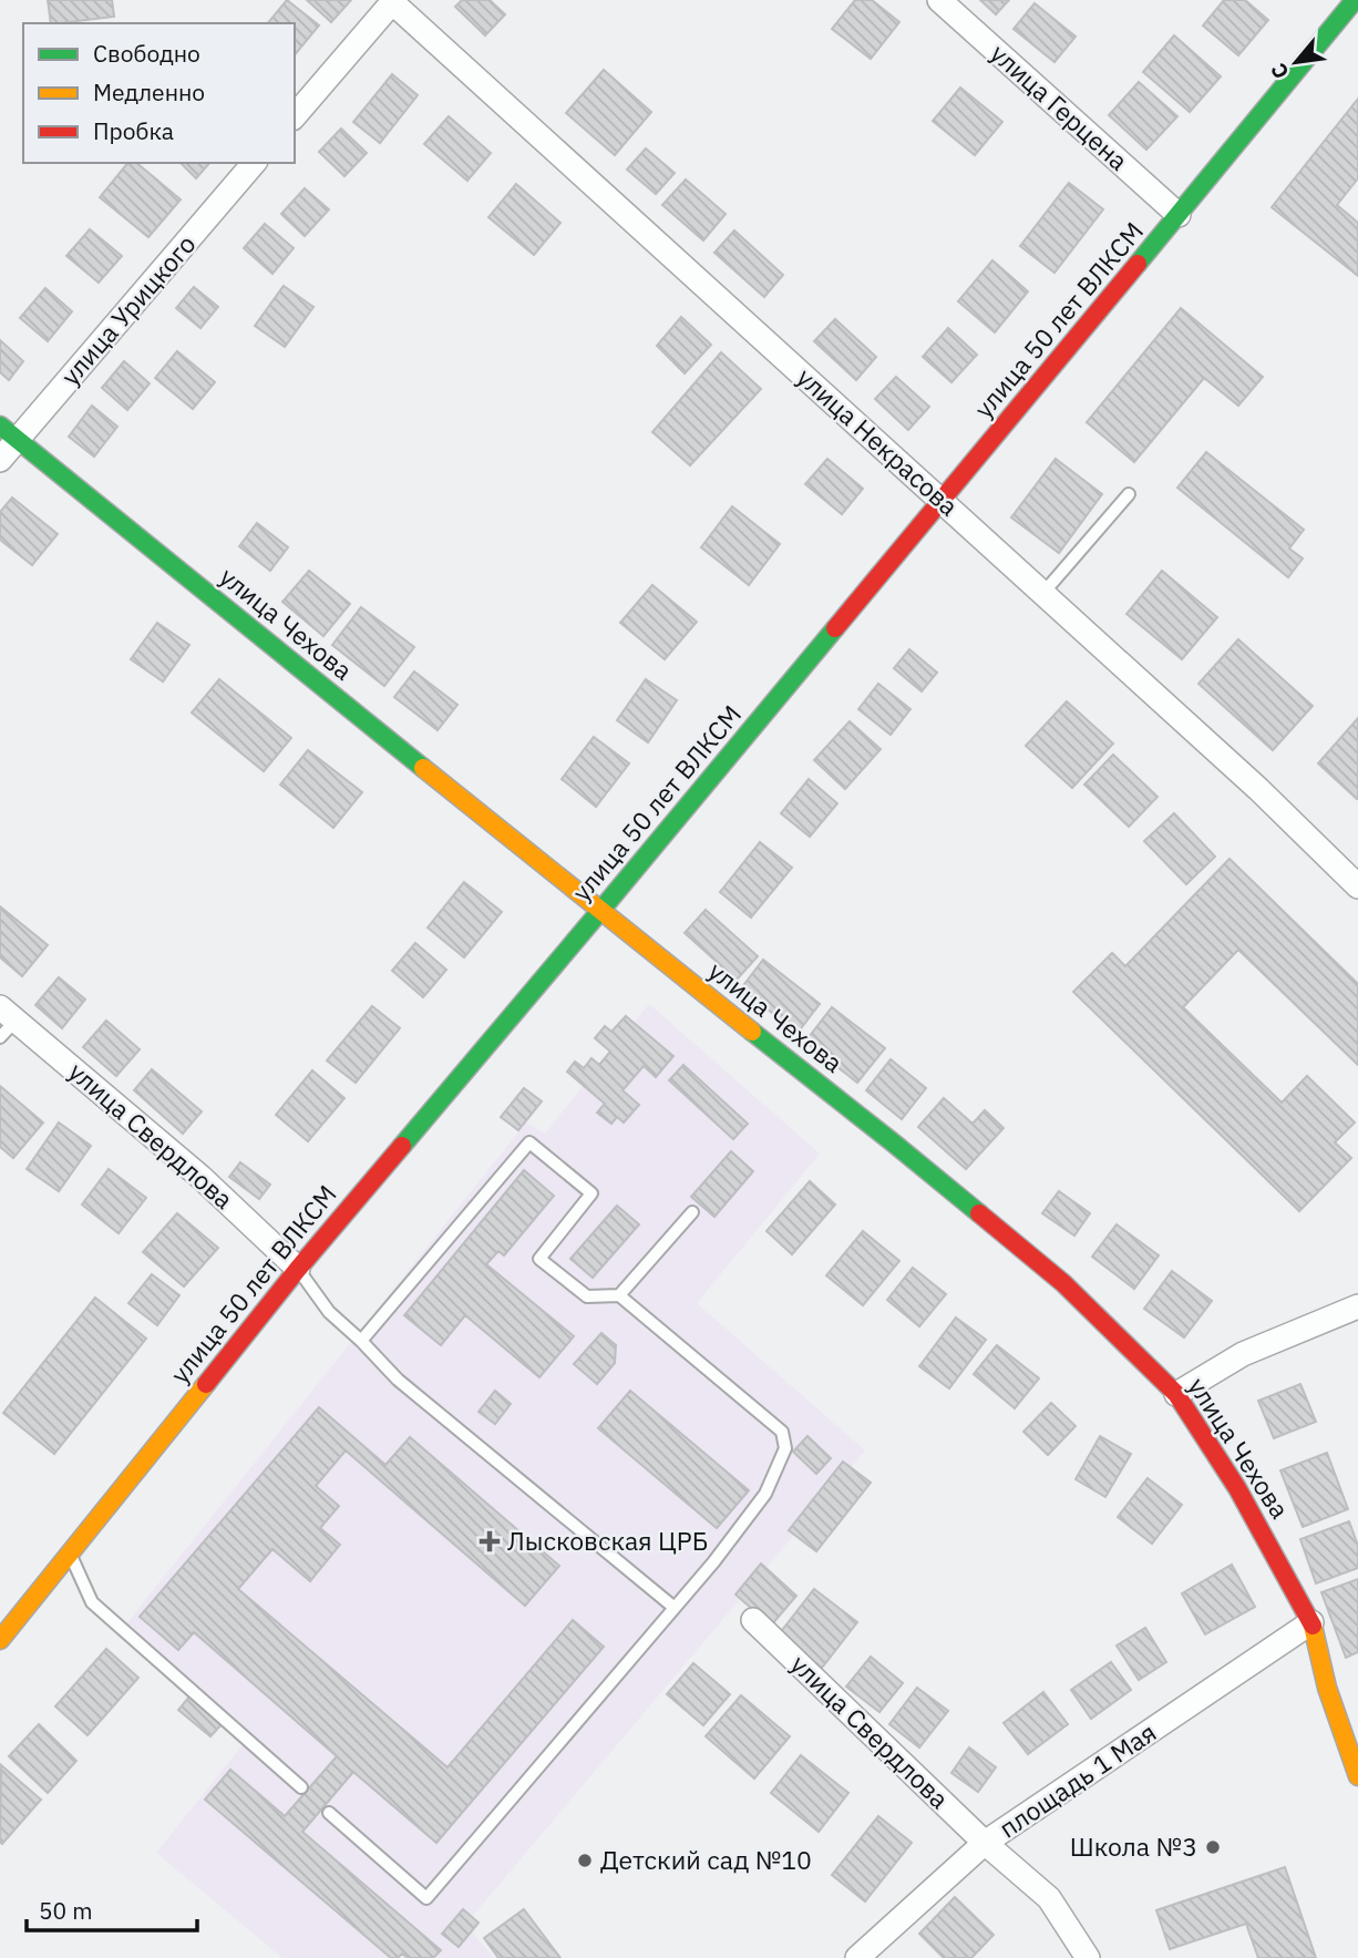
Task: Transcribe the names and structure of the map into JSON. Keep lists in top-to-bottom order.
{
  "streets": {
    "street": [
      "улица Герцена",
      "улица Урицкого",
      "улица 50 лет ВЛКСМ",
      "улица Некрасова",
      "улица Чехова",
      "улица Свердлова",
      "площадь 1 Мая"
    ]
  },
  "crossings": [
    ["улица Герцена", "улица 50 лет ВЛКСМ"],
    ["улица Урицкого", "улица Чехова"],
    ["улица 50 лет ВЛКСМ", "улица Некрасова"],
    ["улица 50 лет ВЛКСМ", "улица Чехова"],
    ["улица 50 лет ВЛКСМ", "улица Свердлова"],
    ["улица Чехова", "площадь 1 Мая"],
    ["улица Свердлова", "площадь 1 Мая"]
  ],
  "places": {
    "health": ["Лысковская ЦРБ"],
    "other": ["Школа №3", "Детский сад №10"]
  },
  "legend": ["Свободно", "Медленно", "Пробка"],
  "scale_bar": "50 m",
  "north": "bottom left"
}
